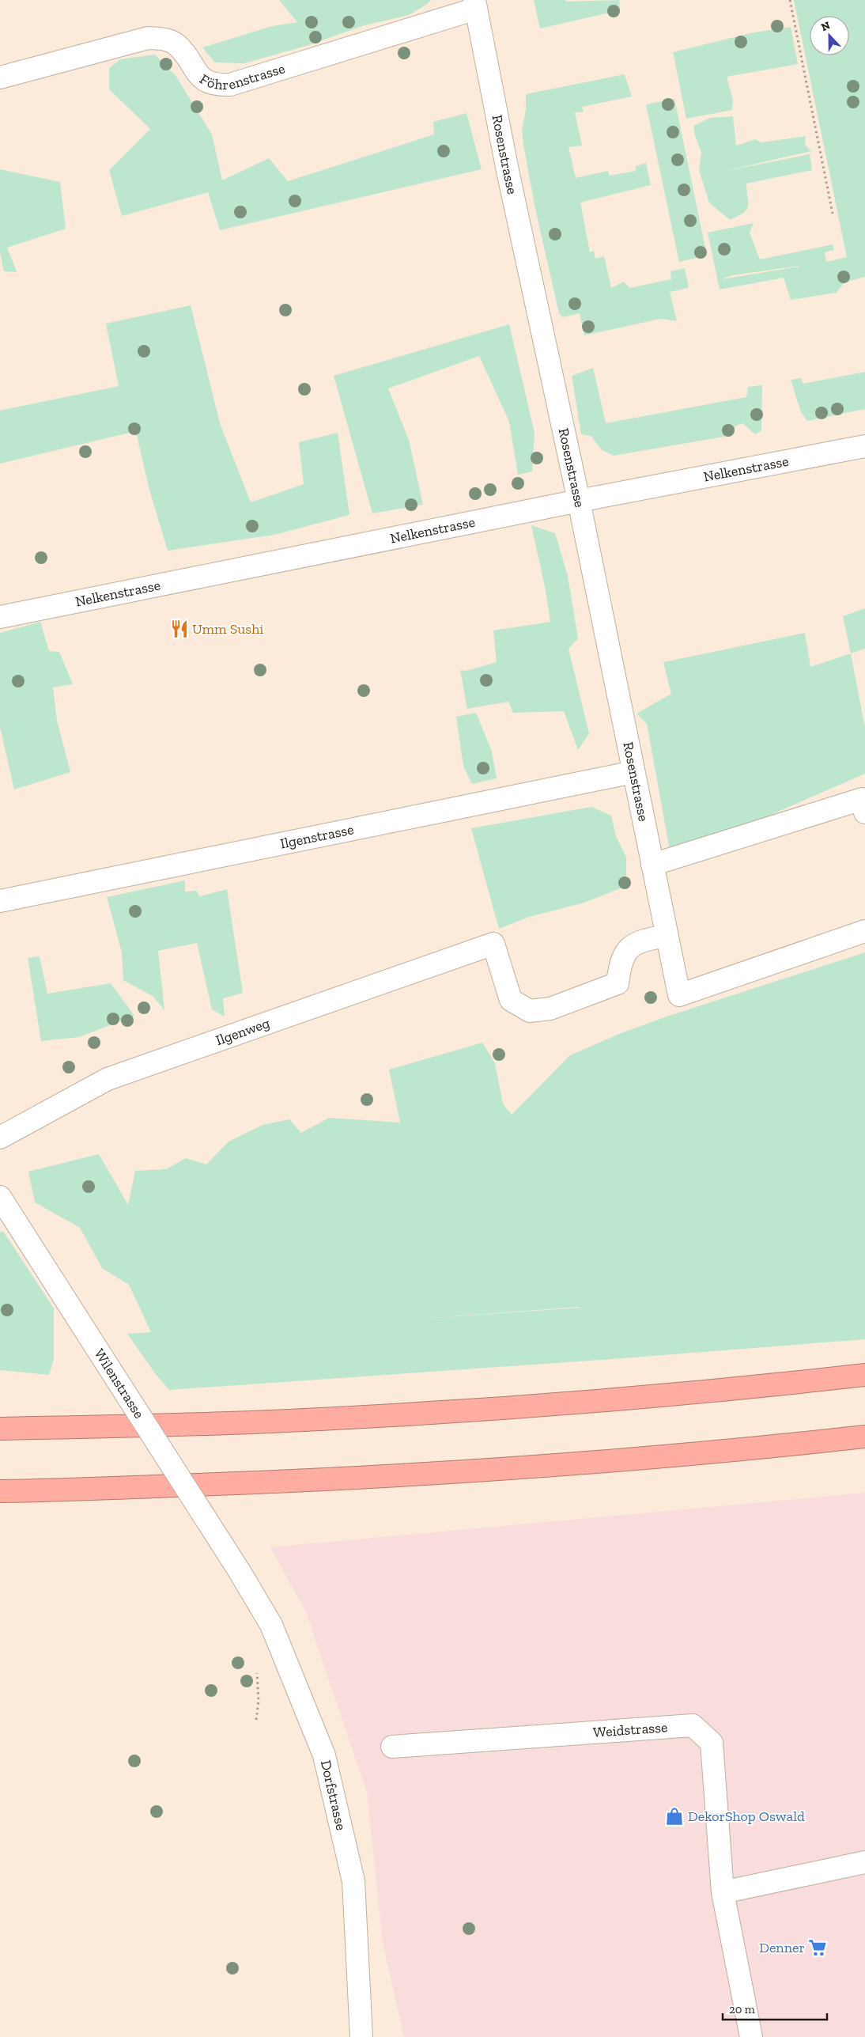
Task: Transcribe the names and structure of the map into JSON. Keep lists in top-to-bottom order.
{
  "streets": {
    "street": [
      "Föhrenstrasse",
      "Rosenstrasse",
      "Nelkenstrasse",
      "Ilgenstrasse",
      "Ilgenweg",
      "Wilenstrasse",
      "Weidstrasse",
      "Dorfstrasse"
    ]
  },
  "crossings": [
    ["Föhrenstrasse", "Rosenstrasse"],
    ["Rosenstrasse", "Nelkenstrasse"],
    ["Rosenstrasse", "Ilgenstrasse"],
    ["Rosenstrasse", "Ilgenweg"],
    ["Wilenstrasse", "Dorfstrasse"]
  ],
  "places": {
    "restaurant": ["Umm Sushi"],
    "shop": ["DekorShop Oswald"],
    "supermarket": ["Denner"]
  },
  "scale_bar": "20 m",
  "north": "top"
}
